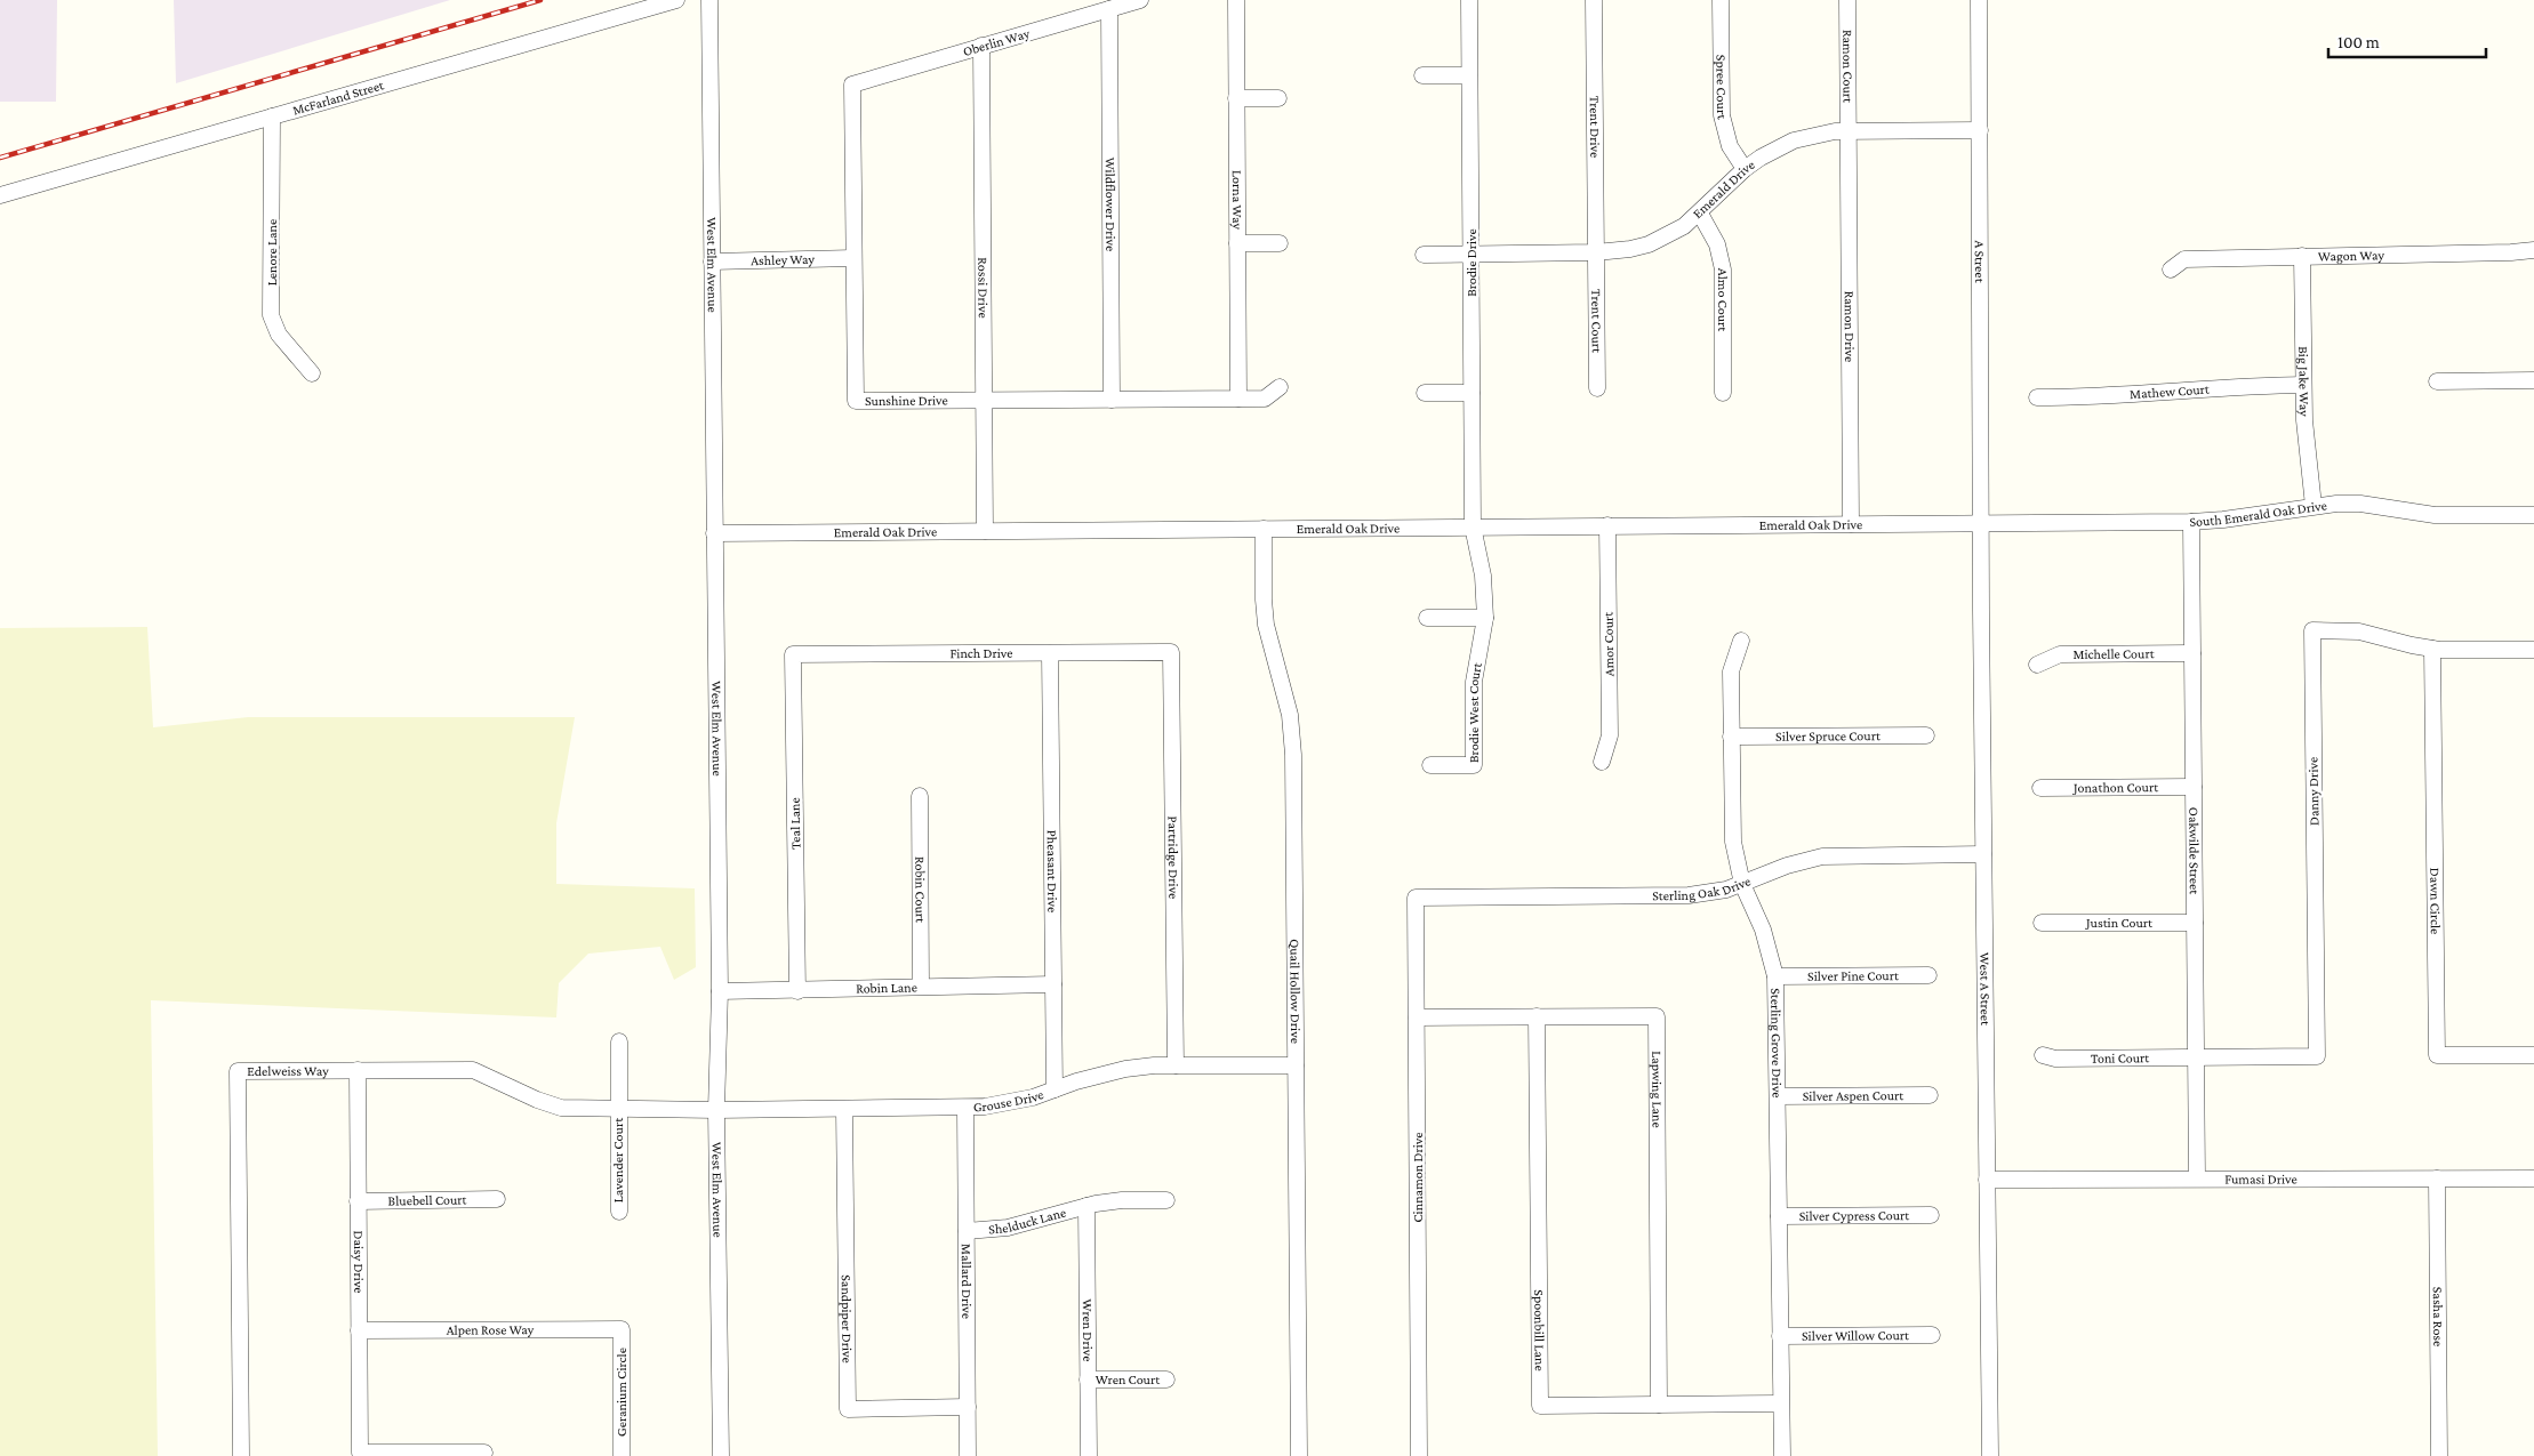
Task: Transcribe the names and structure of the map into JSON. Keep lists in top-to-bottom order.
{
  "streets": {
    "street": [
      "Oberlin Way",
      "Ramon Court",
      "Spree Court",
      "McFarland Street",
      "Trent Drive",
      "Emerald Drive",
      "Lorna Way",
      "Wildflower Drive",
      "Lenore Lane",
      "Wagon Way",
      "Ashley Way",
      "A Street",
      "Brodie Drive",
      "West Elm Avenue",
      "Rossi Drive",
      "Almo Court",
      "Trent Court",
      "Ramon Drive",
      "Big Jake Way",
      "Mathew Court",
      "Sunshine Drive",
      "South Emerald Oak Drive",
      "Emerald Oak Drive",
      "Amor Court",
      "Finch Drive",
      "Michelle Court",
      "Brodie West Court",
      "Silver Spruce Court",
      "Jonathon Court",
      "Danny Drive",
      "Teal Lane",
      "Oakwilde Street",
      "Partridge Drive",
      "Pheasant Drive",
      "Sterling Oak Drive",
      "Robin Court",
      "Dawn Circle",
      "Justin Court",
      "Silver Pine Court",
      "Robin Lane",
      "West A Street",
      "Quail Hollow Drive",
      "Sterling Grove Drive",
      "Toni Court",
      "Edelweiss Way",
      "Lapwing Lane",
      "Silver Aspen Court",
      "Grouse Drive",
      "Lavender Court",
      "Cinnamon Drive",
      "Fumasi Drive",
      "Bluebell Court",
      "Silver Cypress Court",
      "Shelduck Lane",
      "Daisy Drive",
      "Mallard Drive",
      "Sasha Rose",
      "Sandpiper Drive",
      "Alpen Rose Way",
      "Wren Drive",
      "Spoonbill Lane",
      "Silver Willow Court",
      "Wren Court",
      "Geranium Circle"
    ]
  },
  "crossings": [
    ["Oberlin Way", "Wildflower Drive"],
    ["Oberlin Way", "Rossi Drive"],
    ["Oberlin Way", "Sunshine Drive"],
    ["Ramon Court", "Emerald Drive"],
    ["Ramon Court", "Ramon Drive"],
    ["Spree Court", "Emerald Drive"],
    ["McFarland Street", "Lenore Lane"],
    ["Trent Drive", "Emerald Drive"],
    ["Trent Drive", "Trent Court"],
    ["Emerald Drive", "A Street"],
    ["Emerald Drive", "Brodie Drive"],
    ["Emerald Drive", "Almo Court"],
    ["Emerald Drive", "Trent Court"],
    ["Emerald Drive", "Ramon Drive"],
    ["Lorna Way", "Sunshine Drive"],
    ["Wildflower Drive", "Sunshine Drive"],
    ["Wagon Way", "Big Jake Way"],
    ["Ashley Way", "West Elm Avenue"],
    ["Ashley Way", "Sunshine Drive"],
    ["A Street", "South Emerald Oak Drive"],
    ["A Street", "Emerald Oak Drive"],
    ["A Street", "West A Street"],
    ["Brodie Drive", "Emerald Oak Drive"],
    ["Brodie Drive", "Brodie West Court"],
    ["West Elm Avenue", "Emerald Oak Drive"],
    ["West Elm Avenue", "Robin Lane"],
    ["West Elm Avenue", "Edelweiss Way"],
    ["West Elm Avenue", "Grouse Drive"],
    ["Rossi Drive", "Sunshine Drive"],
    ["Rossi Drive", "Emerald Oak Drive"],
    ["Ramon Drive", "Emerald Oak Drive"],
    ["Big Jake Way", "Mathew Court"],
    ["Big Jake Way", "South Emerald Oak Drive"],
    ["South Emerald Oak Drive", "Emerald Oak Drive"],
    ["South Emerald Oak Drive", "Oakwilde Street"],
    ["South Emerald Oak Drive", "West A Street"],
    ["Emerald Oak Drive", "Amor Court"],
    ["Emerald Oak Drive", "Brodie West Court"],
    ["Emerald Oak Drive", "West A Street"],
    ["Emerald Oak Drive", "Quail Hollow Drive"],
    ["Finch Drive", "Teal Lane"],
    ["Finch Drive", "Partridge Drive"],
    ["Finch Drive", "Pheasant Drive"],
    ["Michelle Court", "Oakwilde Street"],
    ["Silver Spruce Court", "Sterling Grove Drive"],
    ["Jonathon Court", "Oakwilde Street"],
    ["Danny Drive", "Oakwilde Street"],
    ["Danny Drive", "Dawn Circle"],
    ["Danny Drive", "Toni Court"],
    ["Teal Lane", "Robin Lane"],
    ["Oakwilde Street", "Justin Court"],
    ["Oakwilde Street", "Toni Court"],
    ["Oakwilde Street", "Fumasi Drive"],
    ["Partridge Drive", "Grouse Drive"],
    ["Pheasant Drive", "Robin Lane"],
    ["Pheasant Drive", "Grouse Drive"],
    ["Sterling Oak Drive", "West A Street"],
    ["Sterling Oak Drive", "Sterling Grove Drive"],
    ["Sterling Oak Drive", "Cinnamon Drive"],
    ["Robin Court", "Robin Lane"],
    ["Silver Pine Court", "Sterling Grove Drive"],
    ["West A Street", "Fumasi Drive"],
    ["Quail Hollow Drive", "Grouse Drive"],
    ["Sterling Grove Drive", "Silver Aspen Court"],
    ["Sterling Grove Drive", "Silver Cypress Court"],
    ["Sterling Grove Drive", "Spoonbill Lane"],
    ["Sterling Grove Drive", "Silver Willow Court"],
    ["Edelweiss Way", "Grouse Drive"],
    ["Edelweiss Way", "Lavender Court"],
    ["Edelweiss Way", "Daisy Drive"],
    ["Lapwing Lane", "Cinnamon Drive"],
    ["Lapwing Lane", "Spoonbill Lane"],
    ["Grouse Drive", "Mallard Drive"],
    ["Grouse Drive", "Sandpiper Drive"],
    ["Fumasi Drive", "Sasha Rose"],
    ["Bluebell Court", "Daisy Drive"],
    ["Shelduck Lane", "Mallard Drive"],
    ["Shelduck Lane", "Wren Drive"],
    ["Daisy Drive", "Alpen Rose Way"],
    ["Mallard Drive", "Sandpiper Drive"],
    ["Alpen Rose Way", "Geranium Circle"],
    ["Wren Drive", "Wren Court"]
  ],
  "scale_bar": "100 m"
}
